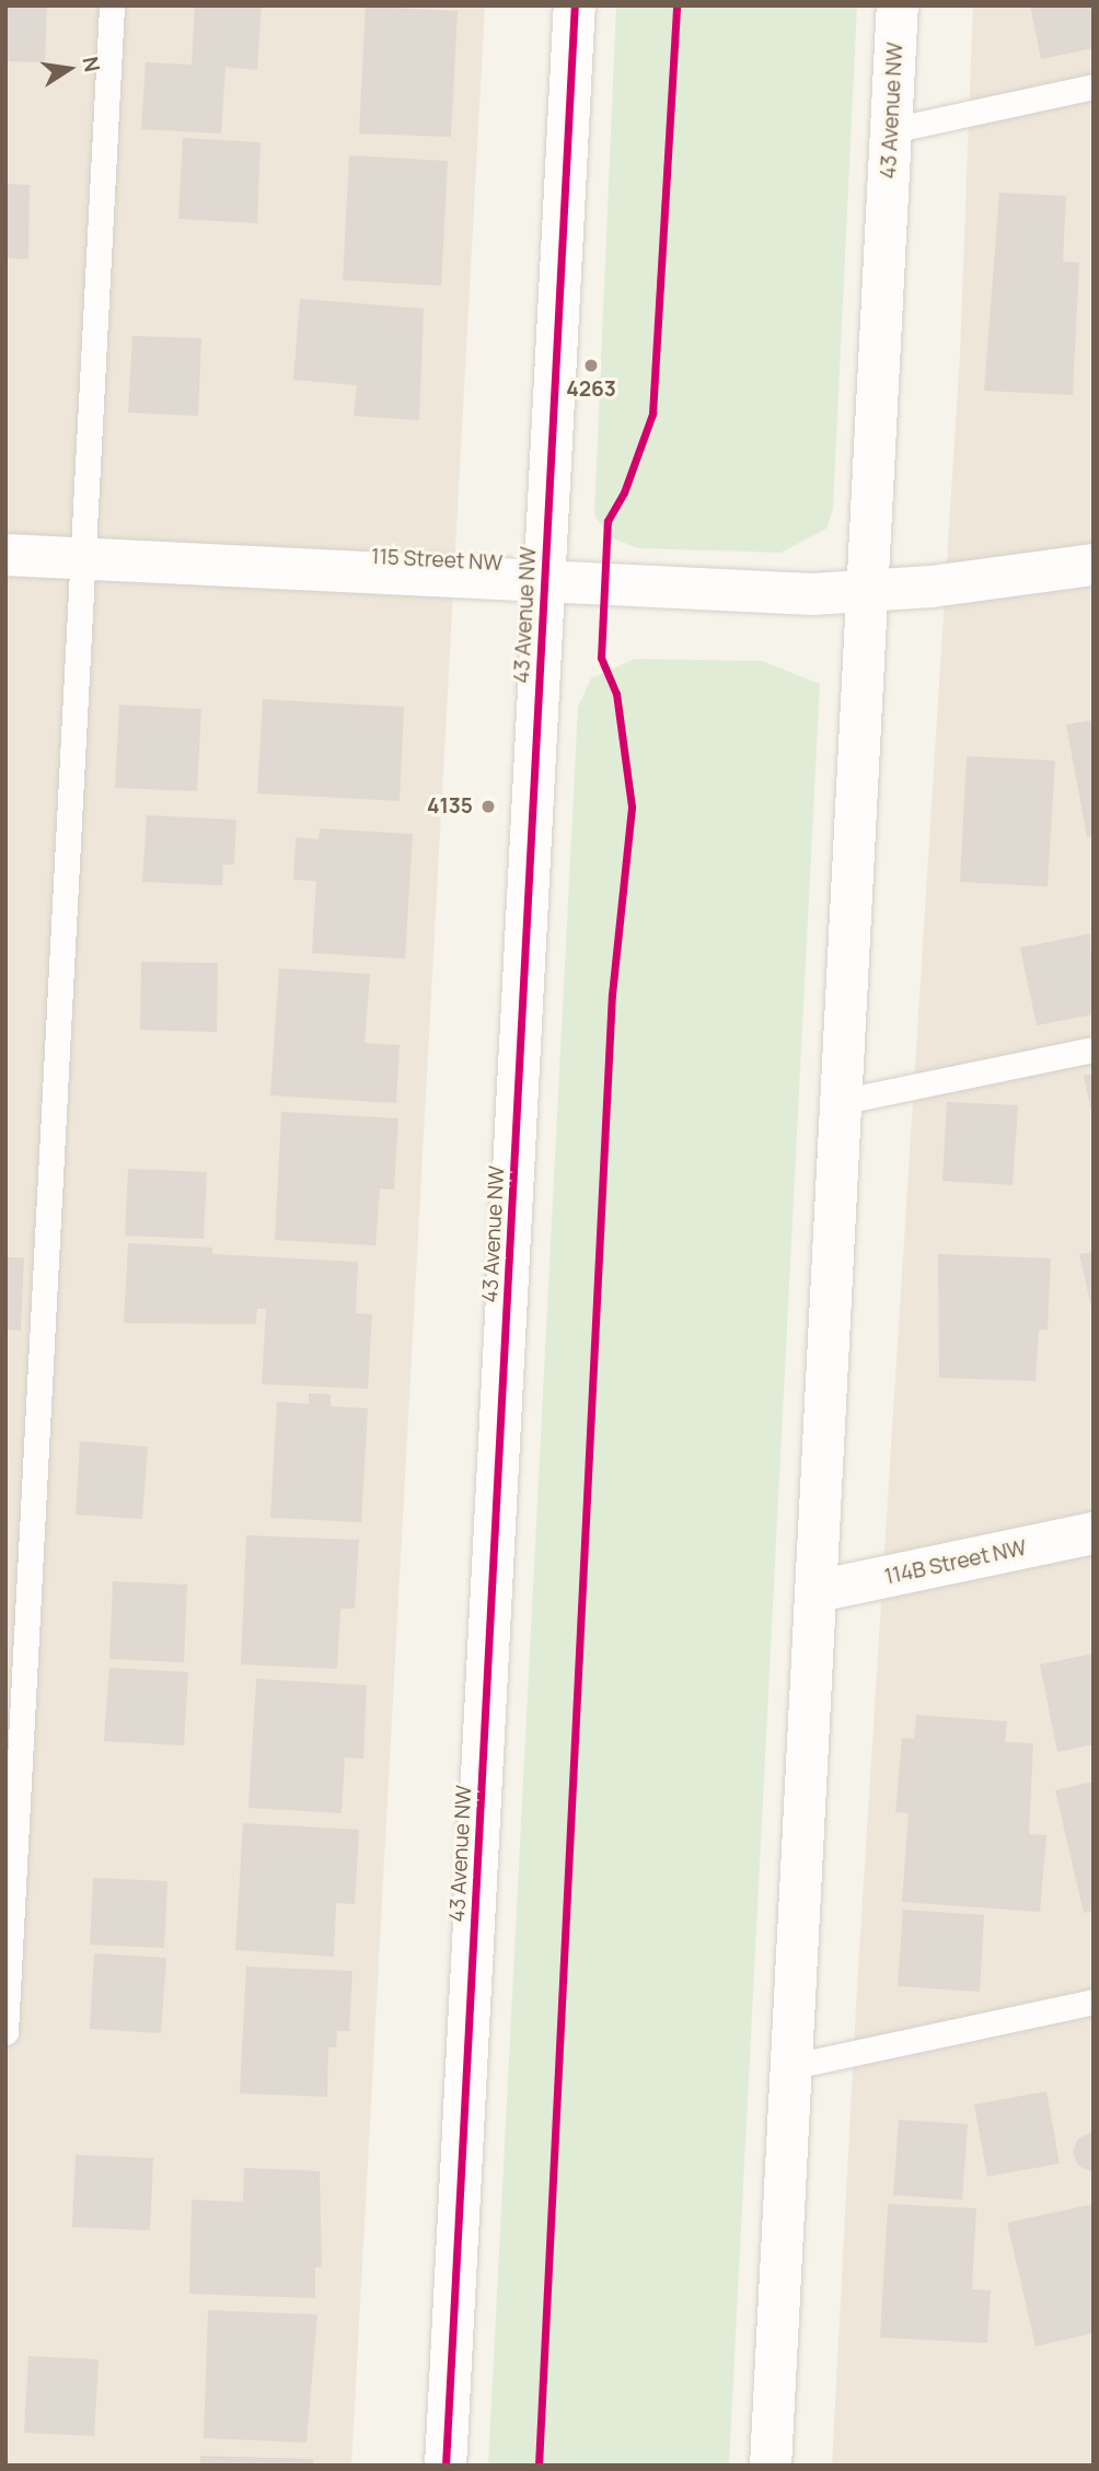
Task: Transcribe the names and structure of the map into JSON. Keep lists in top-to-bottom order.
{
  "streets": {
    "street": ["43 Avenue NW", "115 Street NW", "114B Street NW"]
  },
  "crossings": [
    ["43 Avenue NW", "115 Street NW"],
    ["43 Avenue NW", "114B Street NW"]
  ],
  "places": ["4263", "4135"],
  "north": "right"
}
